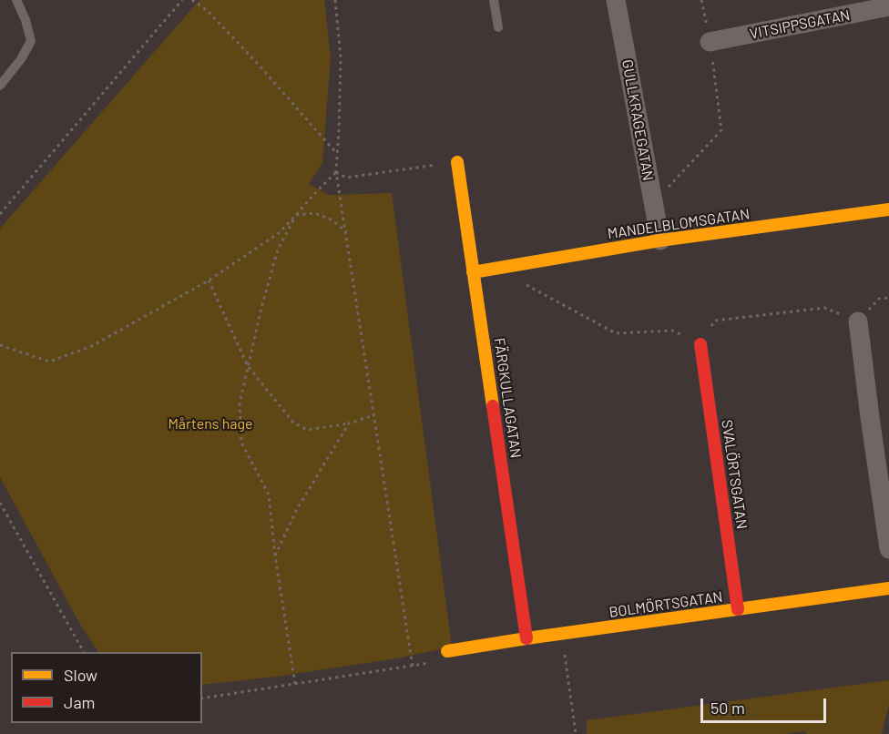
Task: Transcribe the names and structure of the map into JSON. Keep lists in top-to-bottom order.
{
  "streets": {
    "street": [
      "VITSIPPSGATAN",
      "GULLKRAGEGATAN",
      "MANDELBLOMSGATAN",
      "FÄRGKULLAGATAN",
      "SVALÖRTSGATAN",
      "BOLMÖRTSGATAN"
    ]
  },
  "crossings": [
    ["GULLKRAGEGATAN", "MANDELBLOMSGATAN"],
    ["MANDELBLOMSGATAN", "FÄRGKULLAGATAN"],
    ["FÄRGKULLAGATAN", "BOLMÖRTSGATAN"],
    ["SVALÖRTSGATAN", "BOLMÖRTSGATAN"]
  ],
  "parks": ["Mårtens hage"],
  "legend": ["Slow", "Jam"],
  "scale_bar": "50 m"
}
